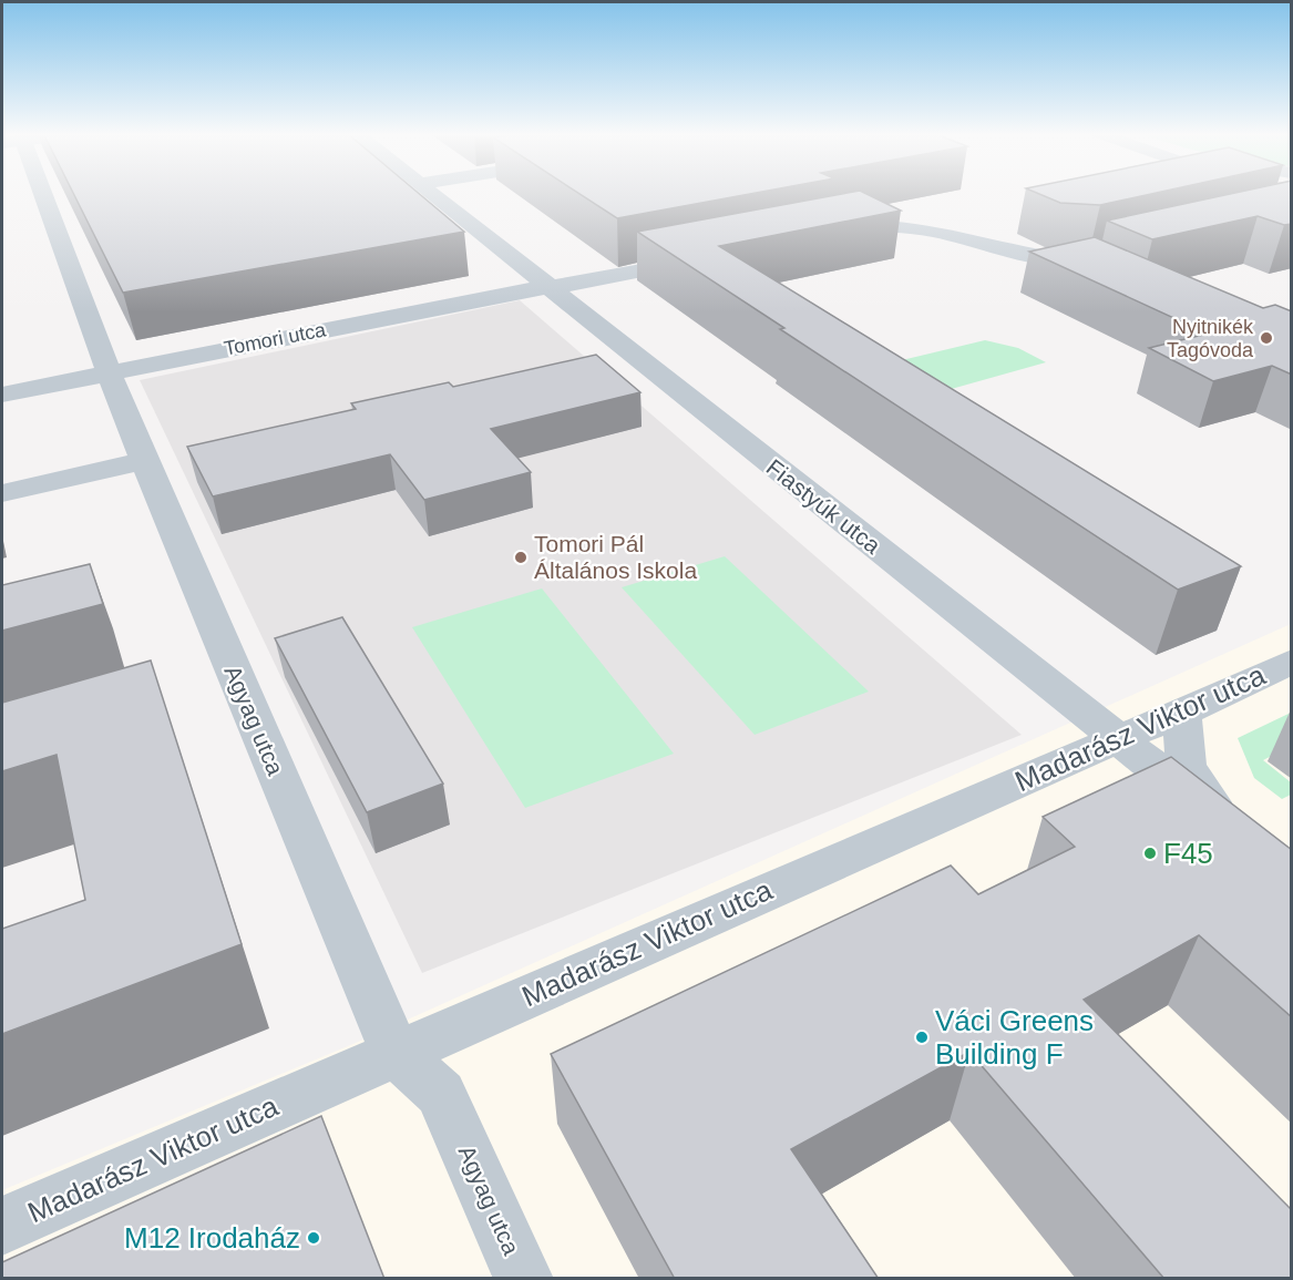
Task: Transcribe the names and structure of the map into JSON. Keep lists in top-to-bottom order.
{
  "streets": {
    "street": [
      "Tomori utca",
      "Fiastyúk utca",
      "Agyag utca",
      "Madarász Viktor utca"
    ]
  },
  "crossings": [
    ["Tomori utca", "Fiastyúk utca"],
    ["Tomori utca", "Agyag utca"],
    ["Fiastyúk utca", "Madarász Viktor utca"],
    ["Agyag utca", "Madarász Viktor utca"]
  ],
  "places": [
    "Nyitnikék Tagóvoda",
    "Tomori Pál Általános Iskola",
    "F45",
    "Váci Greens Building F",
    "M12 Irodaház"
  ]
}
